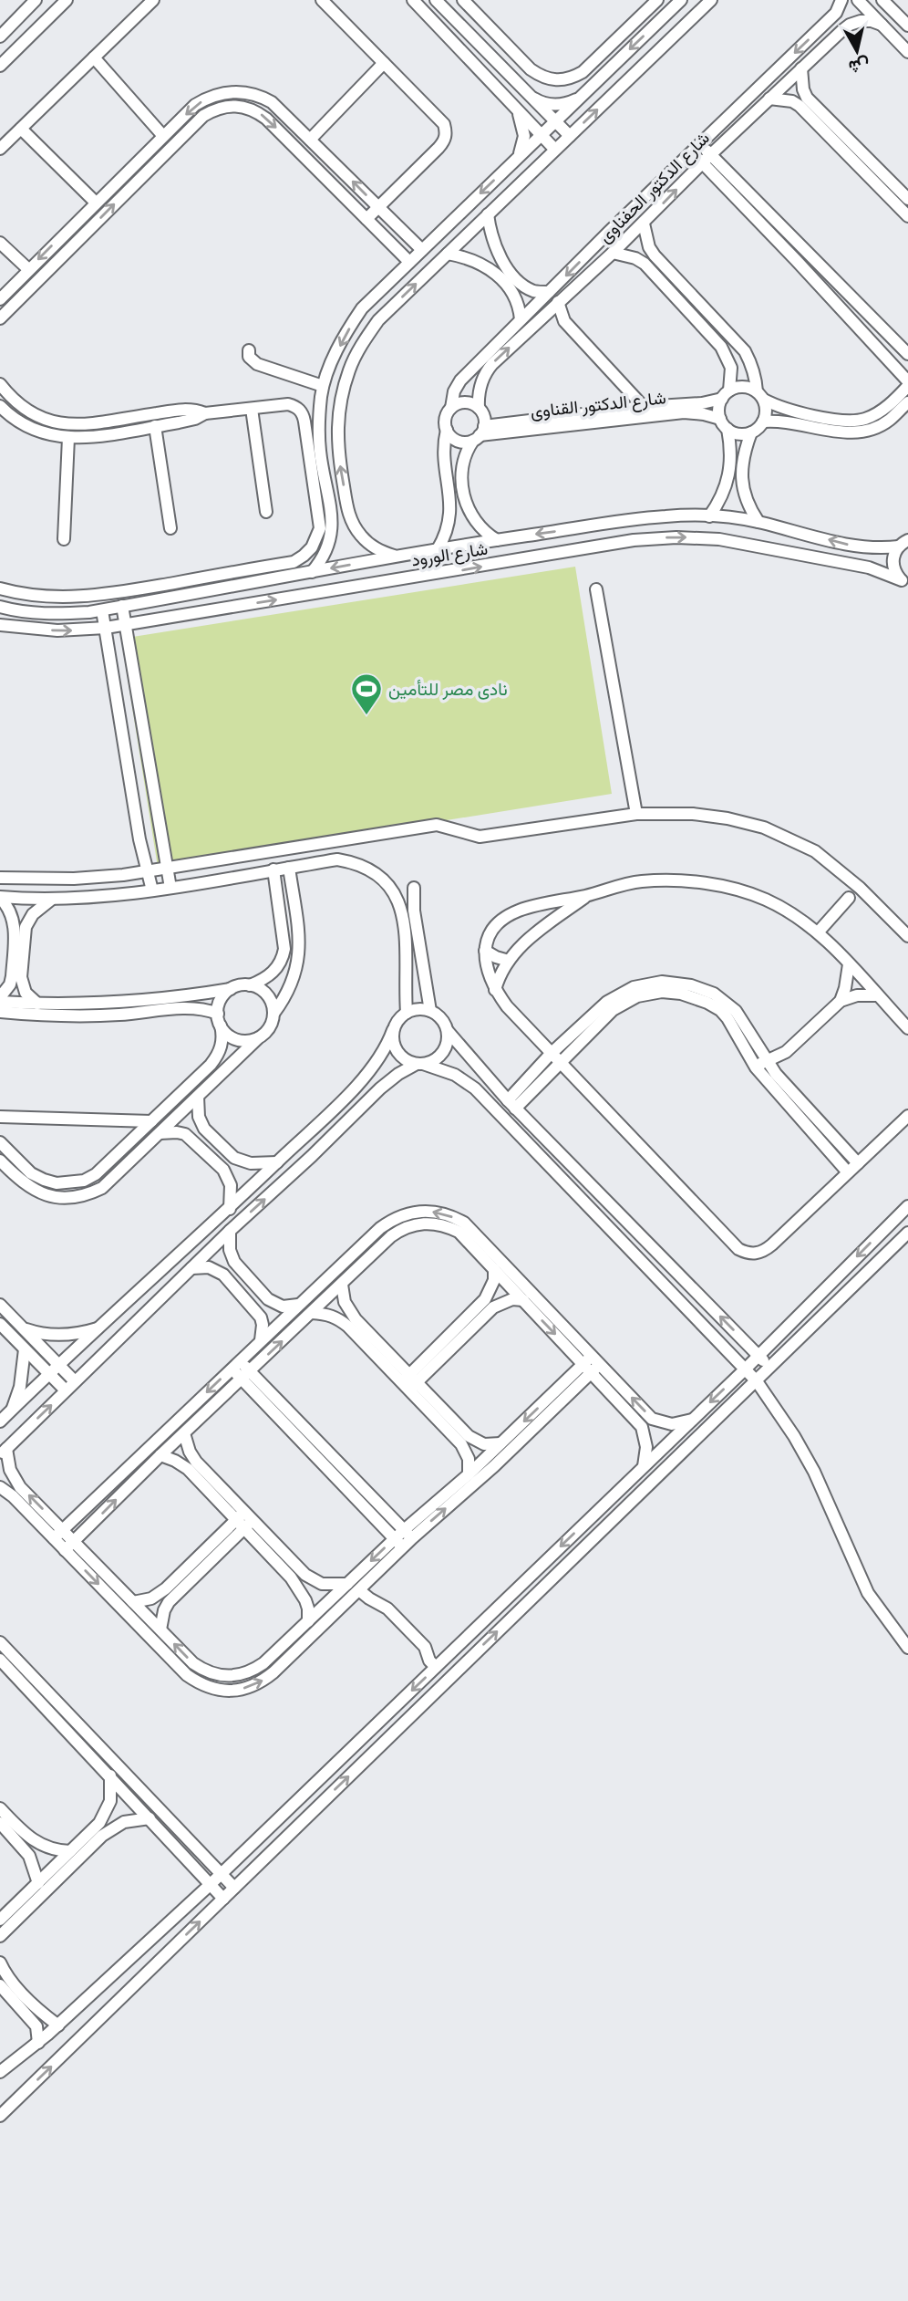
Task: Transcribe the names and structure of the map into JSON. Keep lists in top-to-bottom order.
{
  "streets": {
    "street": ["شارع الدكتور الحفناوى", "شارع الدكتور القناوى", "شارع الورود"]
  },
  "crossings": [
    ["شارع الدكتور الحفناوى", "شارع الدكتور القناوى"]
  ],
  "places": {
    "sports": ["نادى مصر للتأمين"]
  },
  "north": "bottom"
}
